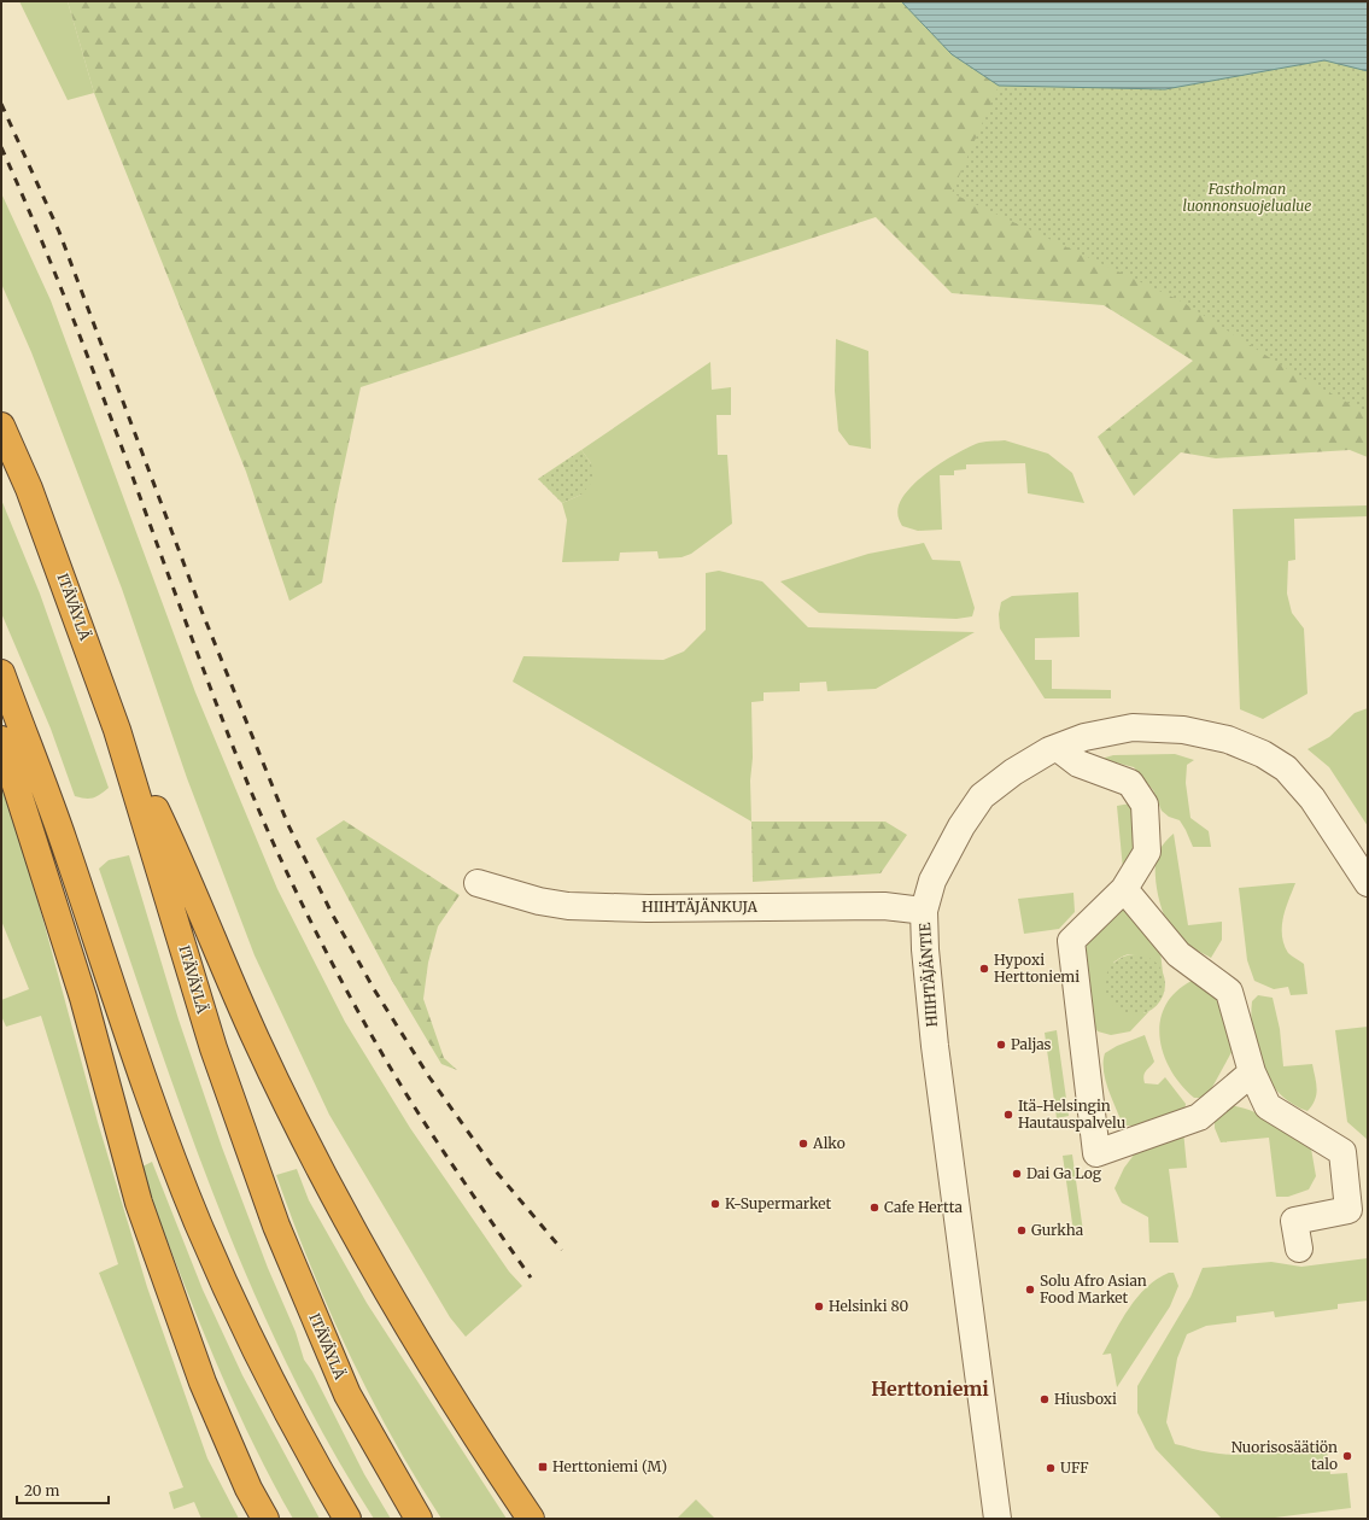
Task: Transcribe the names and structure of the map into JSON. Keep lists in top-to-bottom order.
{
  "streets": {
    "highway": ["ITÄVÄYLÄ"],
    "street": ["HIIHTÄJÄNKUJA", "HIIHTÄJÄNTIE"]
  },
  "crossings": [
    ["HIIHTÄJÄNKUJA", "HIIHTÄJÄNTIE"]
  ],
  "districts": ["Herttoniemi"],
  "parks": ["Fastholman luonnonsuojelualue"],
  "places": {
    "other": [
      "Hypoxi Herttoniemi",
      "Paljas",
      "Itä-Helsingin Hautauspalvelu",
      "Alko",
      "Dai Ga Log",
      "K-Supermarket",
      "Cafe Hertta",
      "Gurkha",
      "Solu Afro Asian Food Market",
      "Helsinki 80",
      "Hiusboxi",
      "Nuorisosäätiön talo",
      "UFF"
    ],
    "transit": ["Herttoniemi (M)"]
  },
  "scale_bar": "20 m"
}
